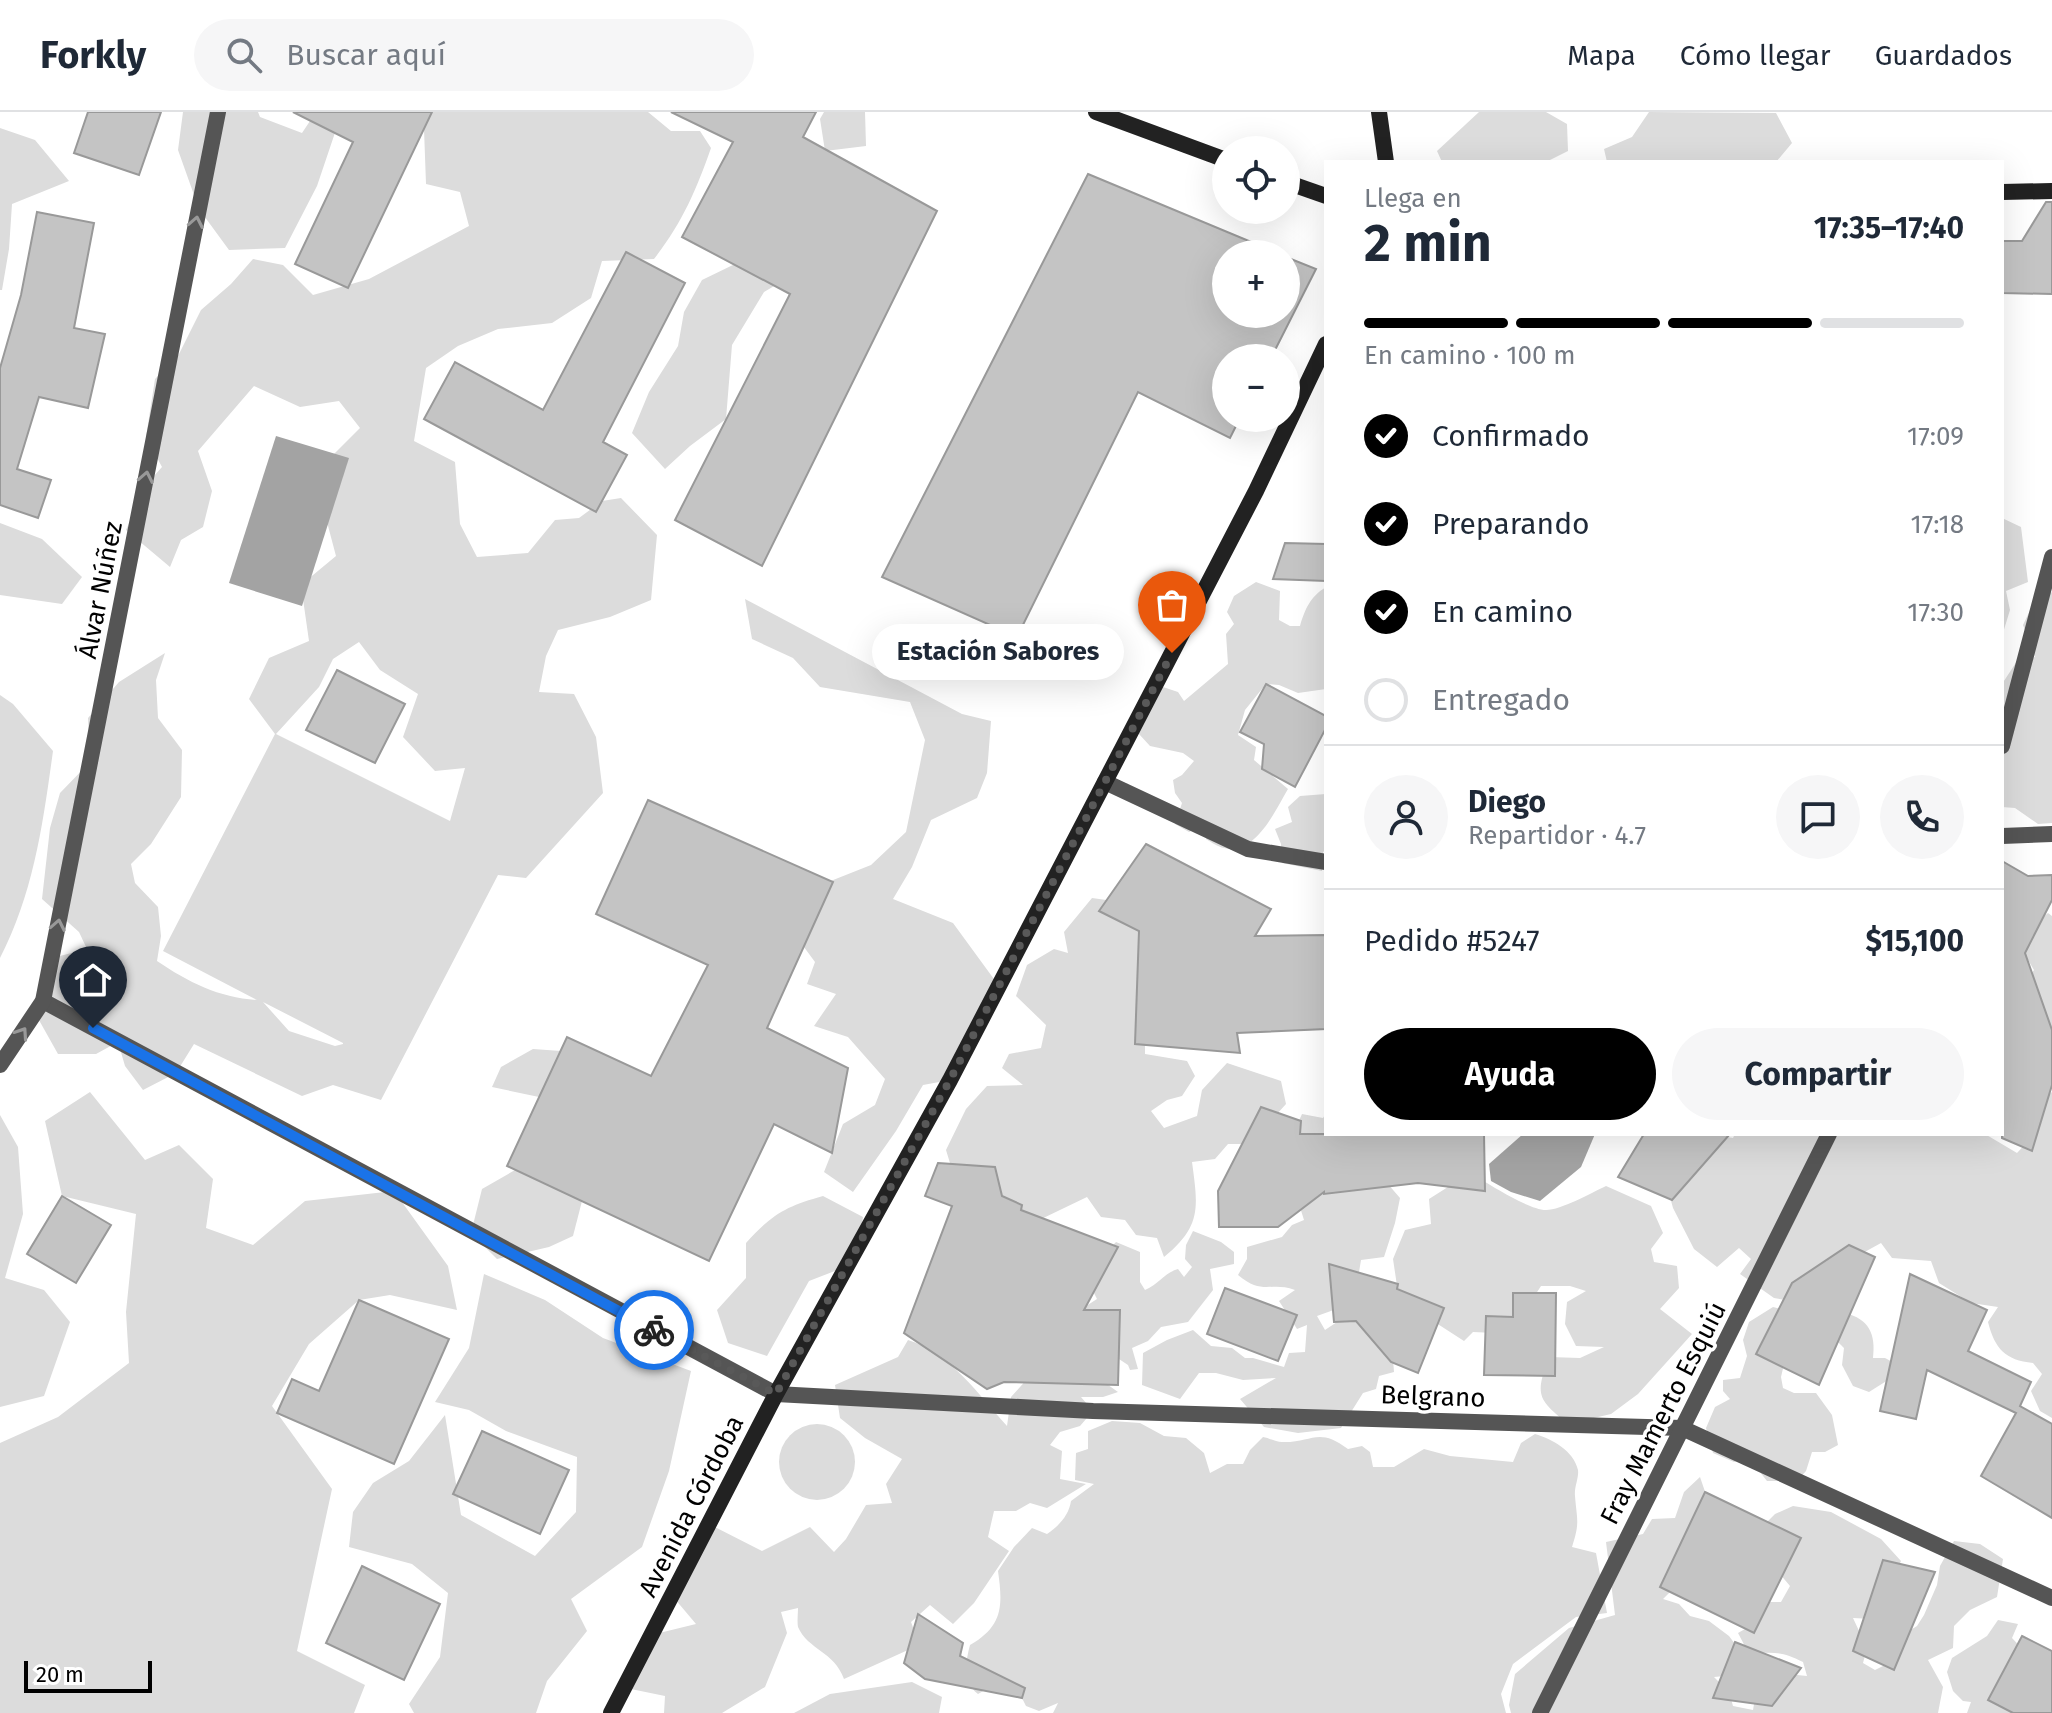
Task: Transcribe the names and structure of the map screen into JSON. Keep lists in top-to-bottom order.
{
  "streets": {
    "main road": ["Avenida Córdoba"],
    "street": ["Álvar Núñez", "Belgrano", "Fray Mamerto Esquiú"]
  },
  "crossings": [
    ["Belgrano", "Fray Mamerto Esquiú"],
    ["Belgrano", "Avenida Córdoba"]
  ],
  "one_way": ["Álvar Núñez"],
  "places": ["Estación Sabores"],
  "scale_bar": "20 m",
  "page": {
    "header": "Forkly",
    "search": "Buscar aquí",
    "nav": ["Mapa", "Cómo llegar", "Guardados"],
    "map_buttons": ["+", "−"],
    "heading": ["2 min", "Llega en", "17:35–17:40"],
    "panel": [
      "Diego",
      "Repartidor · 4.7",
      "Pedido #5247",
      "$15,100"
    ],
    "bar": "En camino · 100 m",
    "list": [
      ["Confirmado", "17:09"],
      ["Preparando", "17:18"],
      ["En camino", "17:30"],
      "Entregado"
    ],
    "bubble": "Estación Sabores",
    "buttons": ["Ayuda", "Compartir"],
    "scale": "20 m"
  }
}
